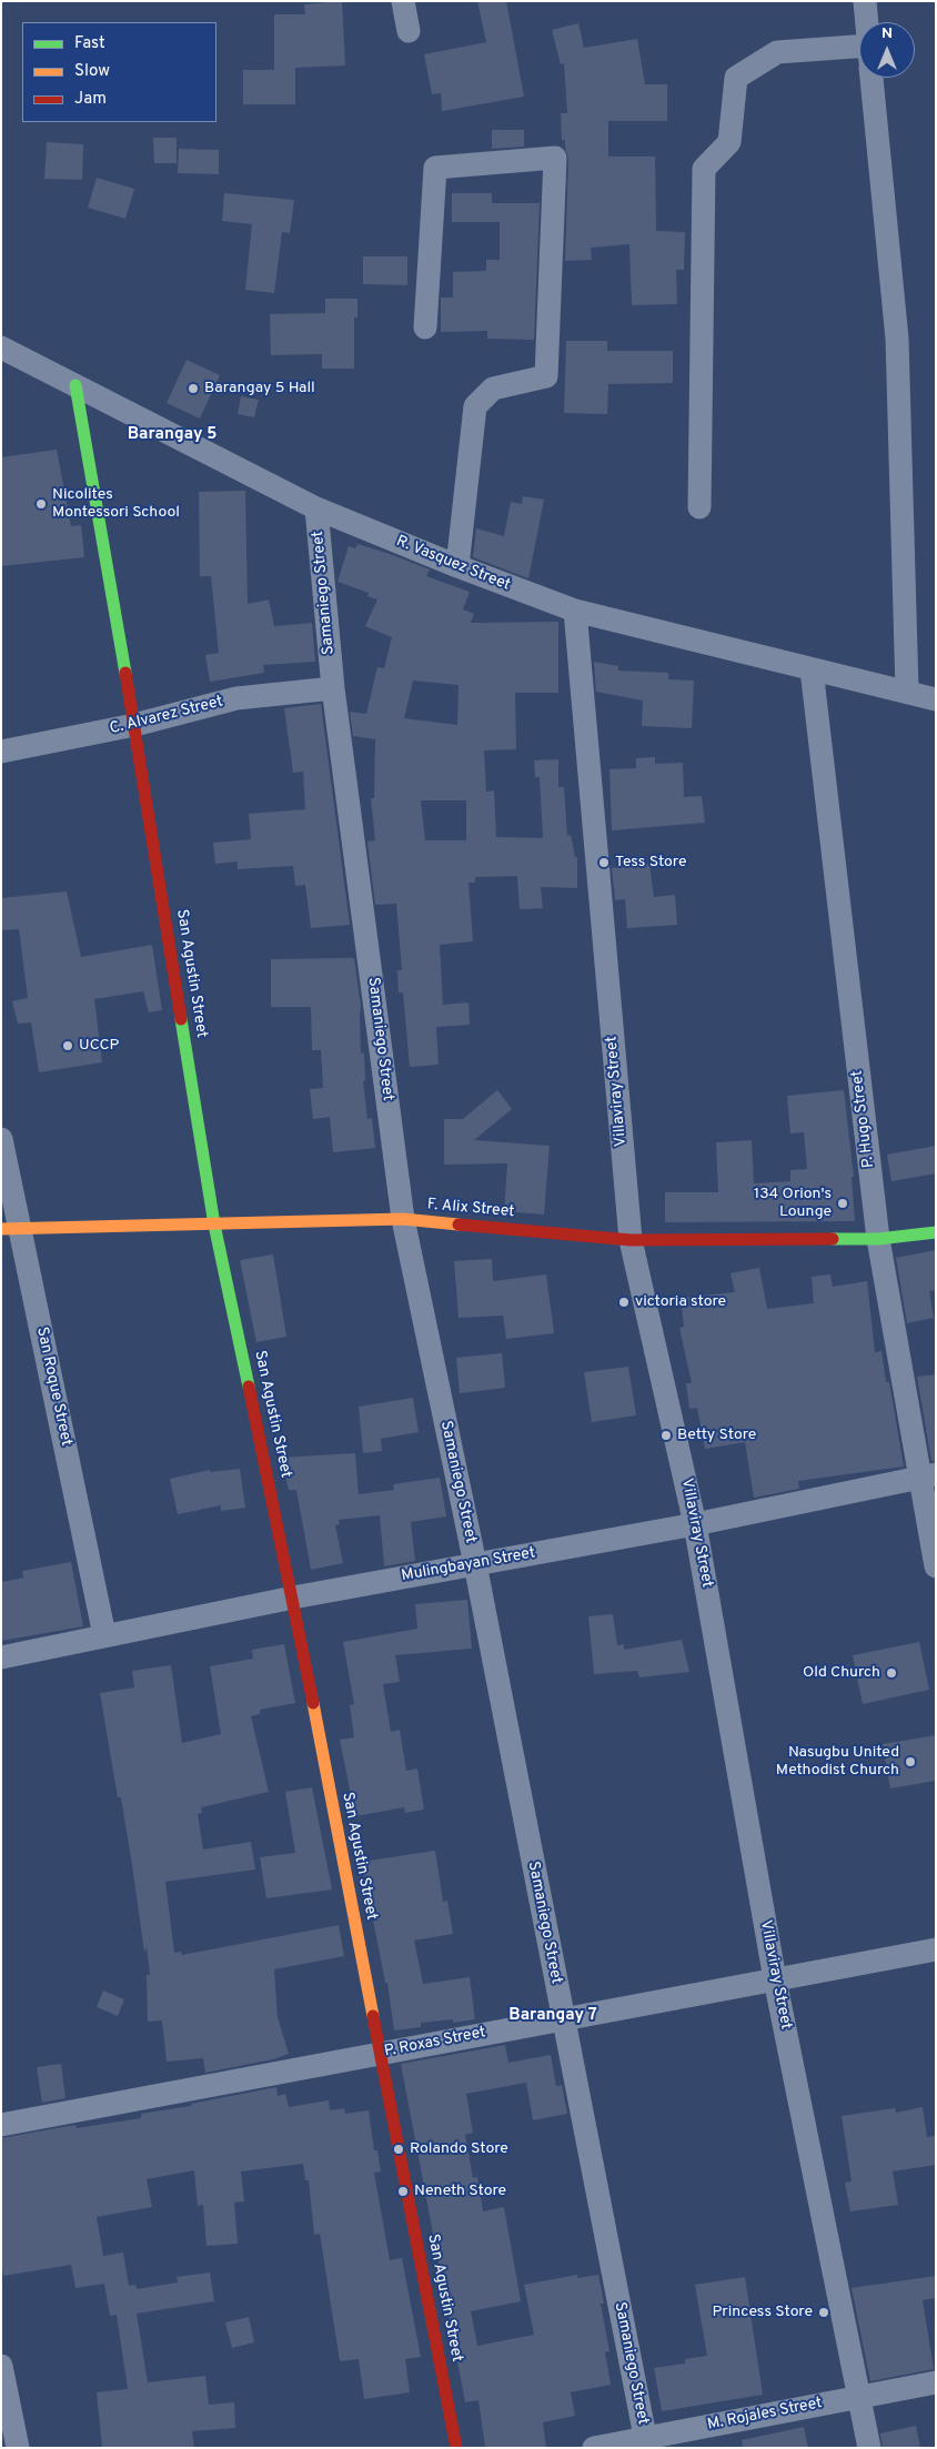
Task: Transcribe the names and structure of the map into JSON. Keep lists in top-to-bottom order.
{
  "streets": {
    "street": [
      "R. Vasquez Street",
      "Samaniego Street",
      "C. Alvarez Street",
      "San Agustin Street",
      "Villaviray Street",
      "P. Hugo Street",
      "F. Alix Street",
      "San Roque Street",
      "Mulingbayan Street",
      "P. Roxas Street",
      "M. Rojales Street"
    ]
  },
  "crossings": [
    ["R. Vasquez Street", "Samaniego Street"],
    ["R. Vasquez Street", "San Agustin Street"],
    ["R. Vasquez Street", "Villaviray Street"],
    ["R. Vasquez Street", "P. Hugo Street"],
    ["Samaniego Street", "C. Alvarez Street"],
    ["Samaniego Street", "F. Alix Street"],
    ["Samaniego Street", "Mulingbayan Street"],
    ["Samaniego Street", "P. Roxas Street"],
    ["Samaniego Street", "M. Rojales Street"],
    ["C. Alvarez Street", "San Agustin Street"],
    ["San Agustin Street", "F. Alix Street"],
    ["San Agustin Street", "Mulingbayan Street"],
    ["San Agustin Street", "P. Roxas Street"],
    ["Villaviray Street", "F. Alix Street"],
    ["Villaviray Street", "Mulingbayan Street"],
    ["Villaviray Street", "P. Roxas Street"],
    ["Villaviray Street", "M. Rojales Street"],
    ["P. Hugo Street", "F. Alix Street"],
    ["P. Hugo Street", "Mulingbayan Street"],
    ["F. Alix Street", "San Roque Street"],
    ["San Roque Street", "Mulingbayan Street"]
  ],
  "districts": ["Barangay 5", "Barangay 7"],
  "places": [
    "Barangay 5 Hall",
    "Nicolites Montessori School",
    "Tess Store",
    "UCCP",
    "134 Orion's Lounge",
    "victoria store",
    "Betty Store",
    "Old Church",
    "Nasugbu United Methodist Church",
    "Rolando Store",
    "Neneth Store",
    "Princess Store"
  ],
  "legend": ["Fast", "Slow", "Jam"],
  "north": "top"
}
